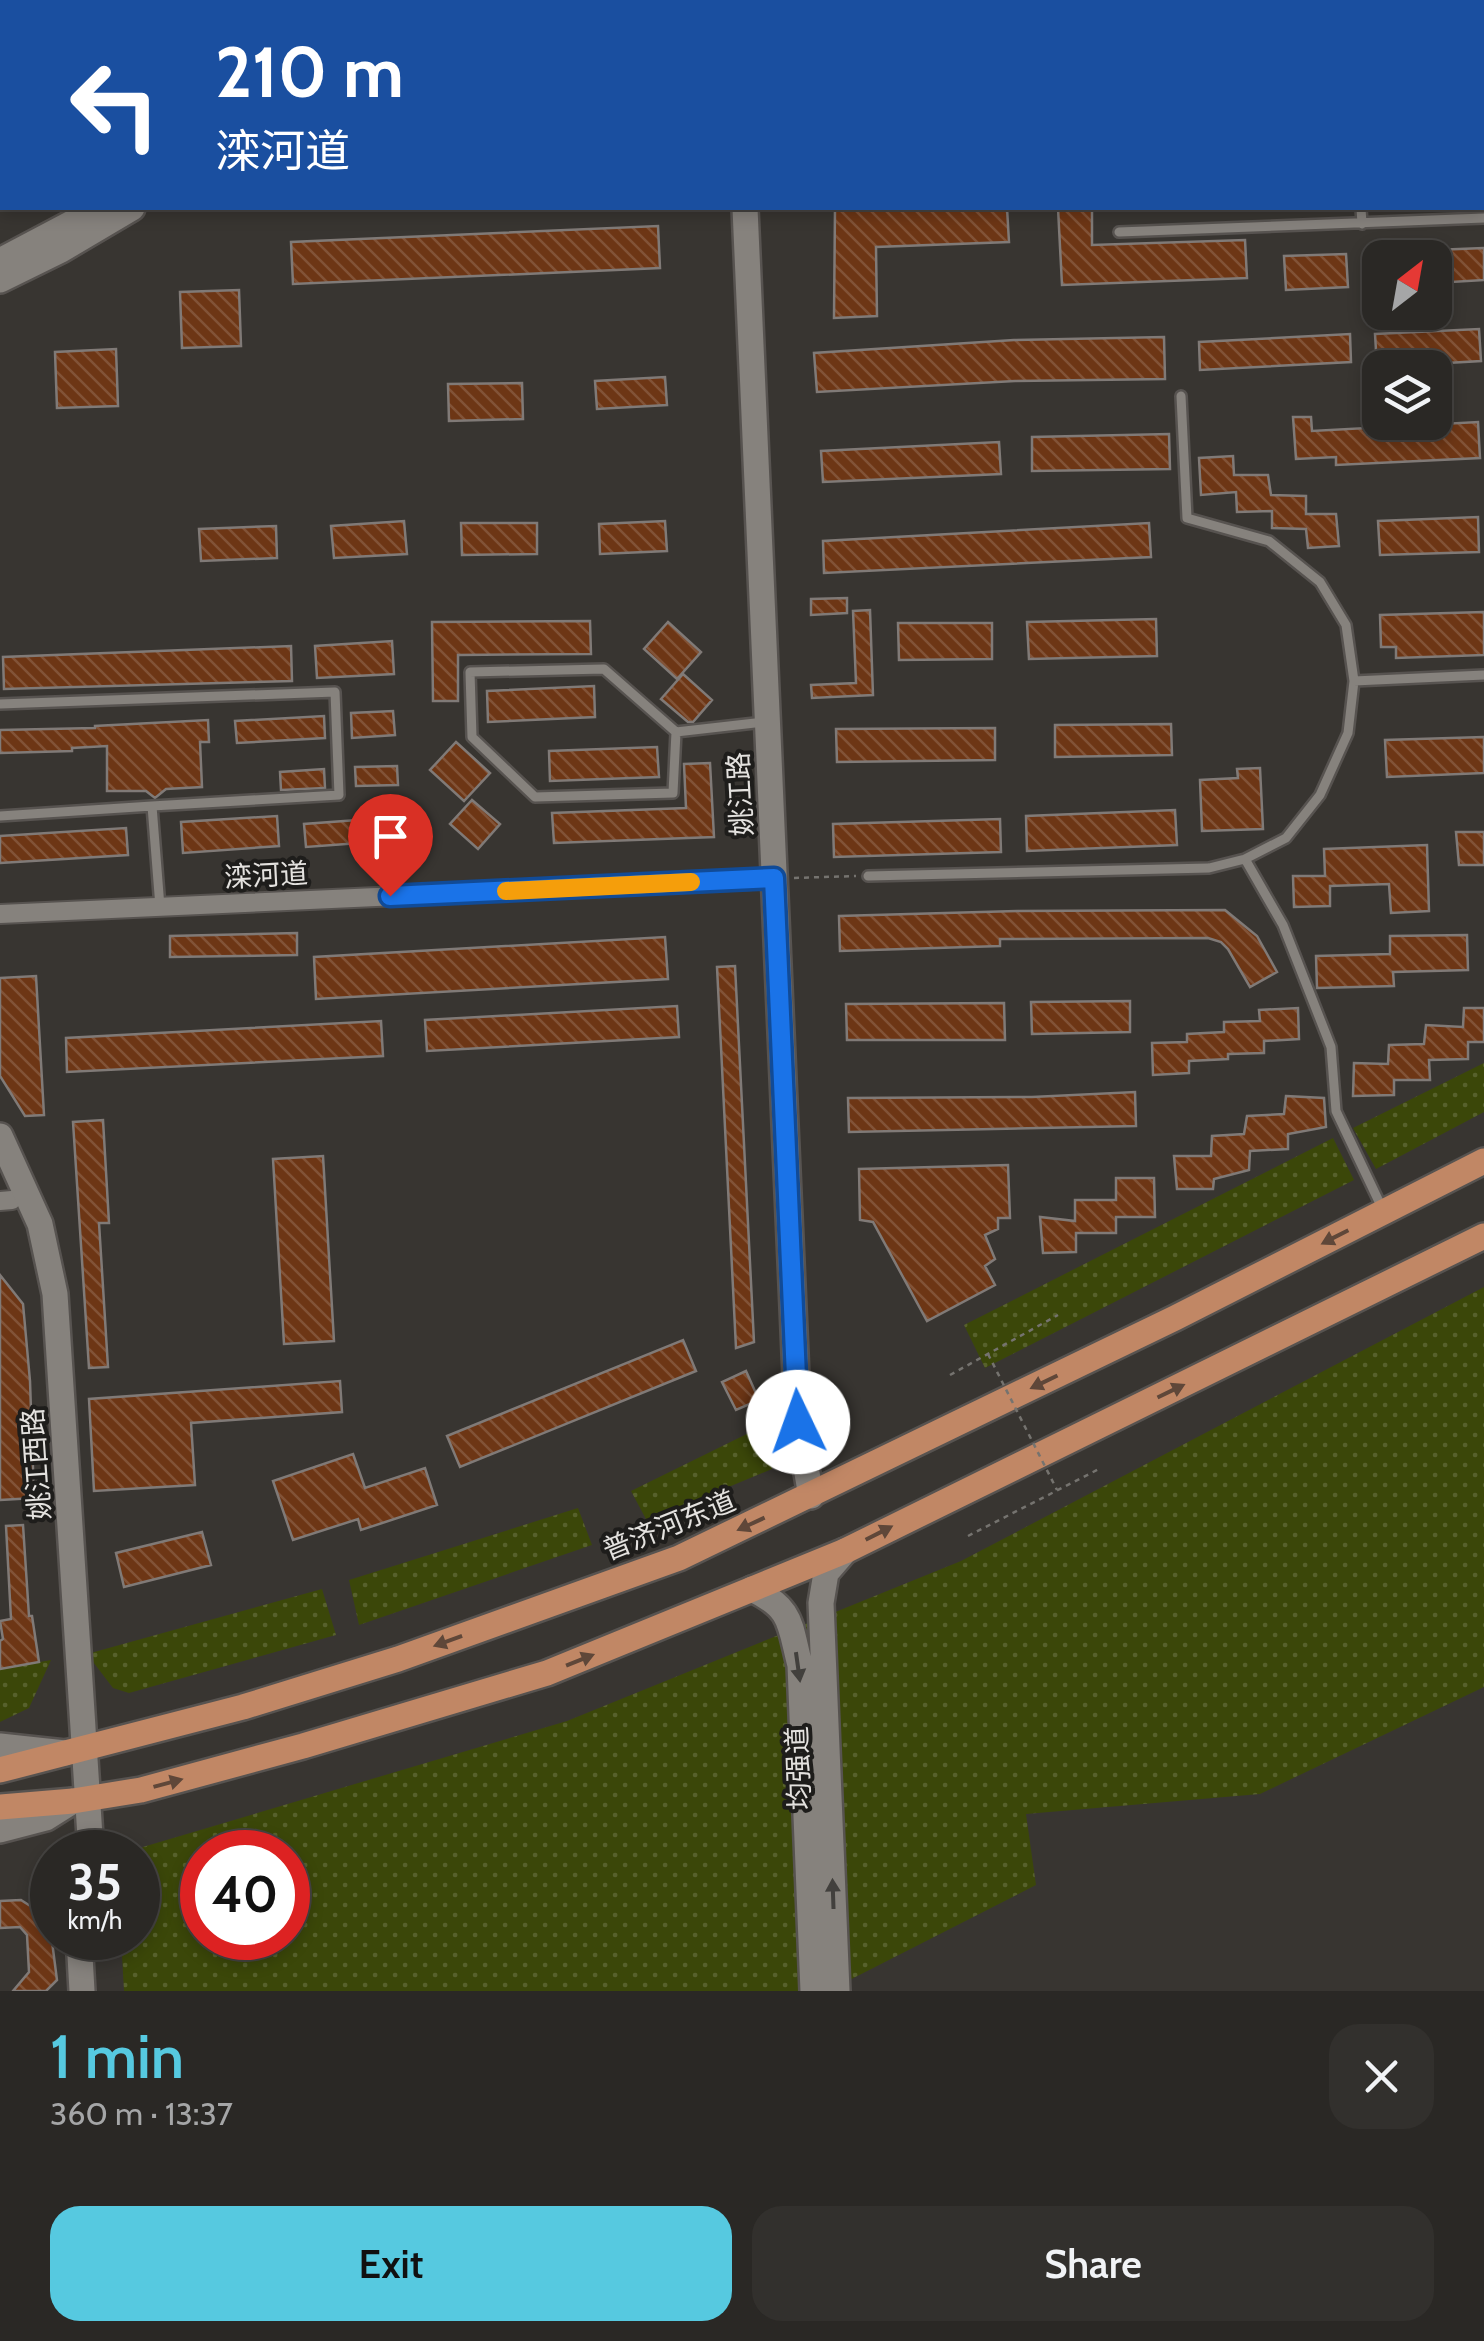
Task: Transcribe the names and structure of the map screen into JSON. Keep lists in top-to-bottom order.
{
  "streets": {
    "main road": ["普济河东道"],
    "street": [
      "姚江路",
      "滦河道",
      "姚江西路",
      "均强道"
    ]
  },
  "crossings": [
    ["姚江路", "滦河道"],
    ["姚江路", "普济河东道"],
    ["姚江西路", "普济河东道"]
  ],
  "north": "top right",
  "page": {
    "turn": ["210 m", "滦河道"],
    "speed": "35 km/h",
    "limit": "40",
    "heading": ["1 min", "360 m · 13:37"],
    "buttons": ["Exit", "Share"]
  }
}
